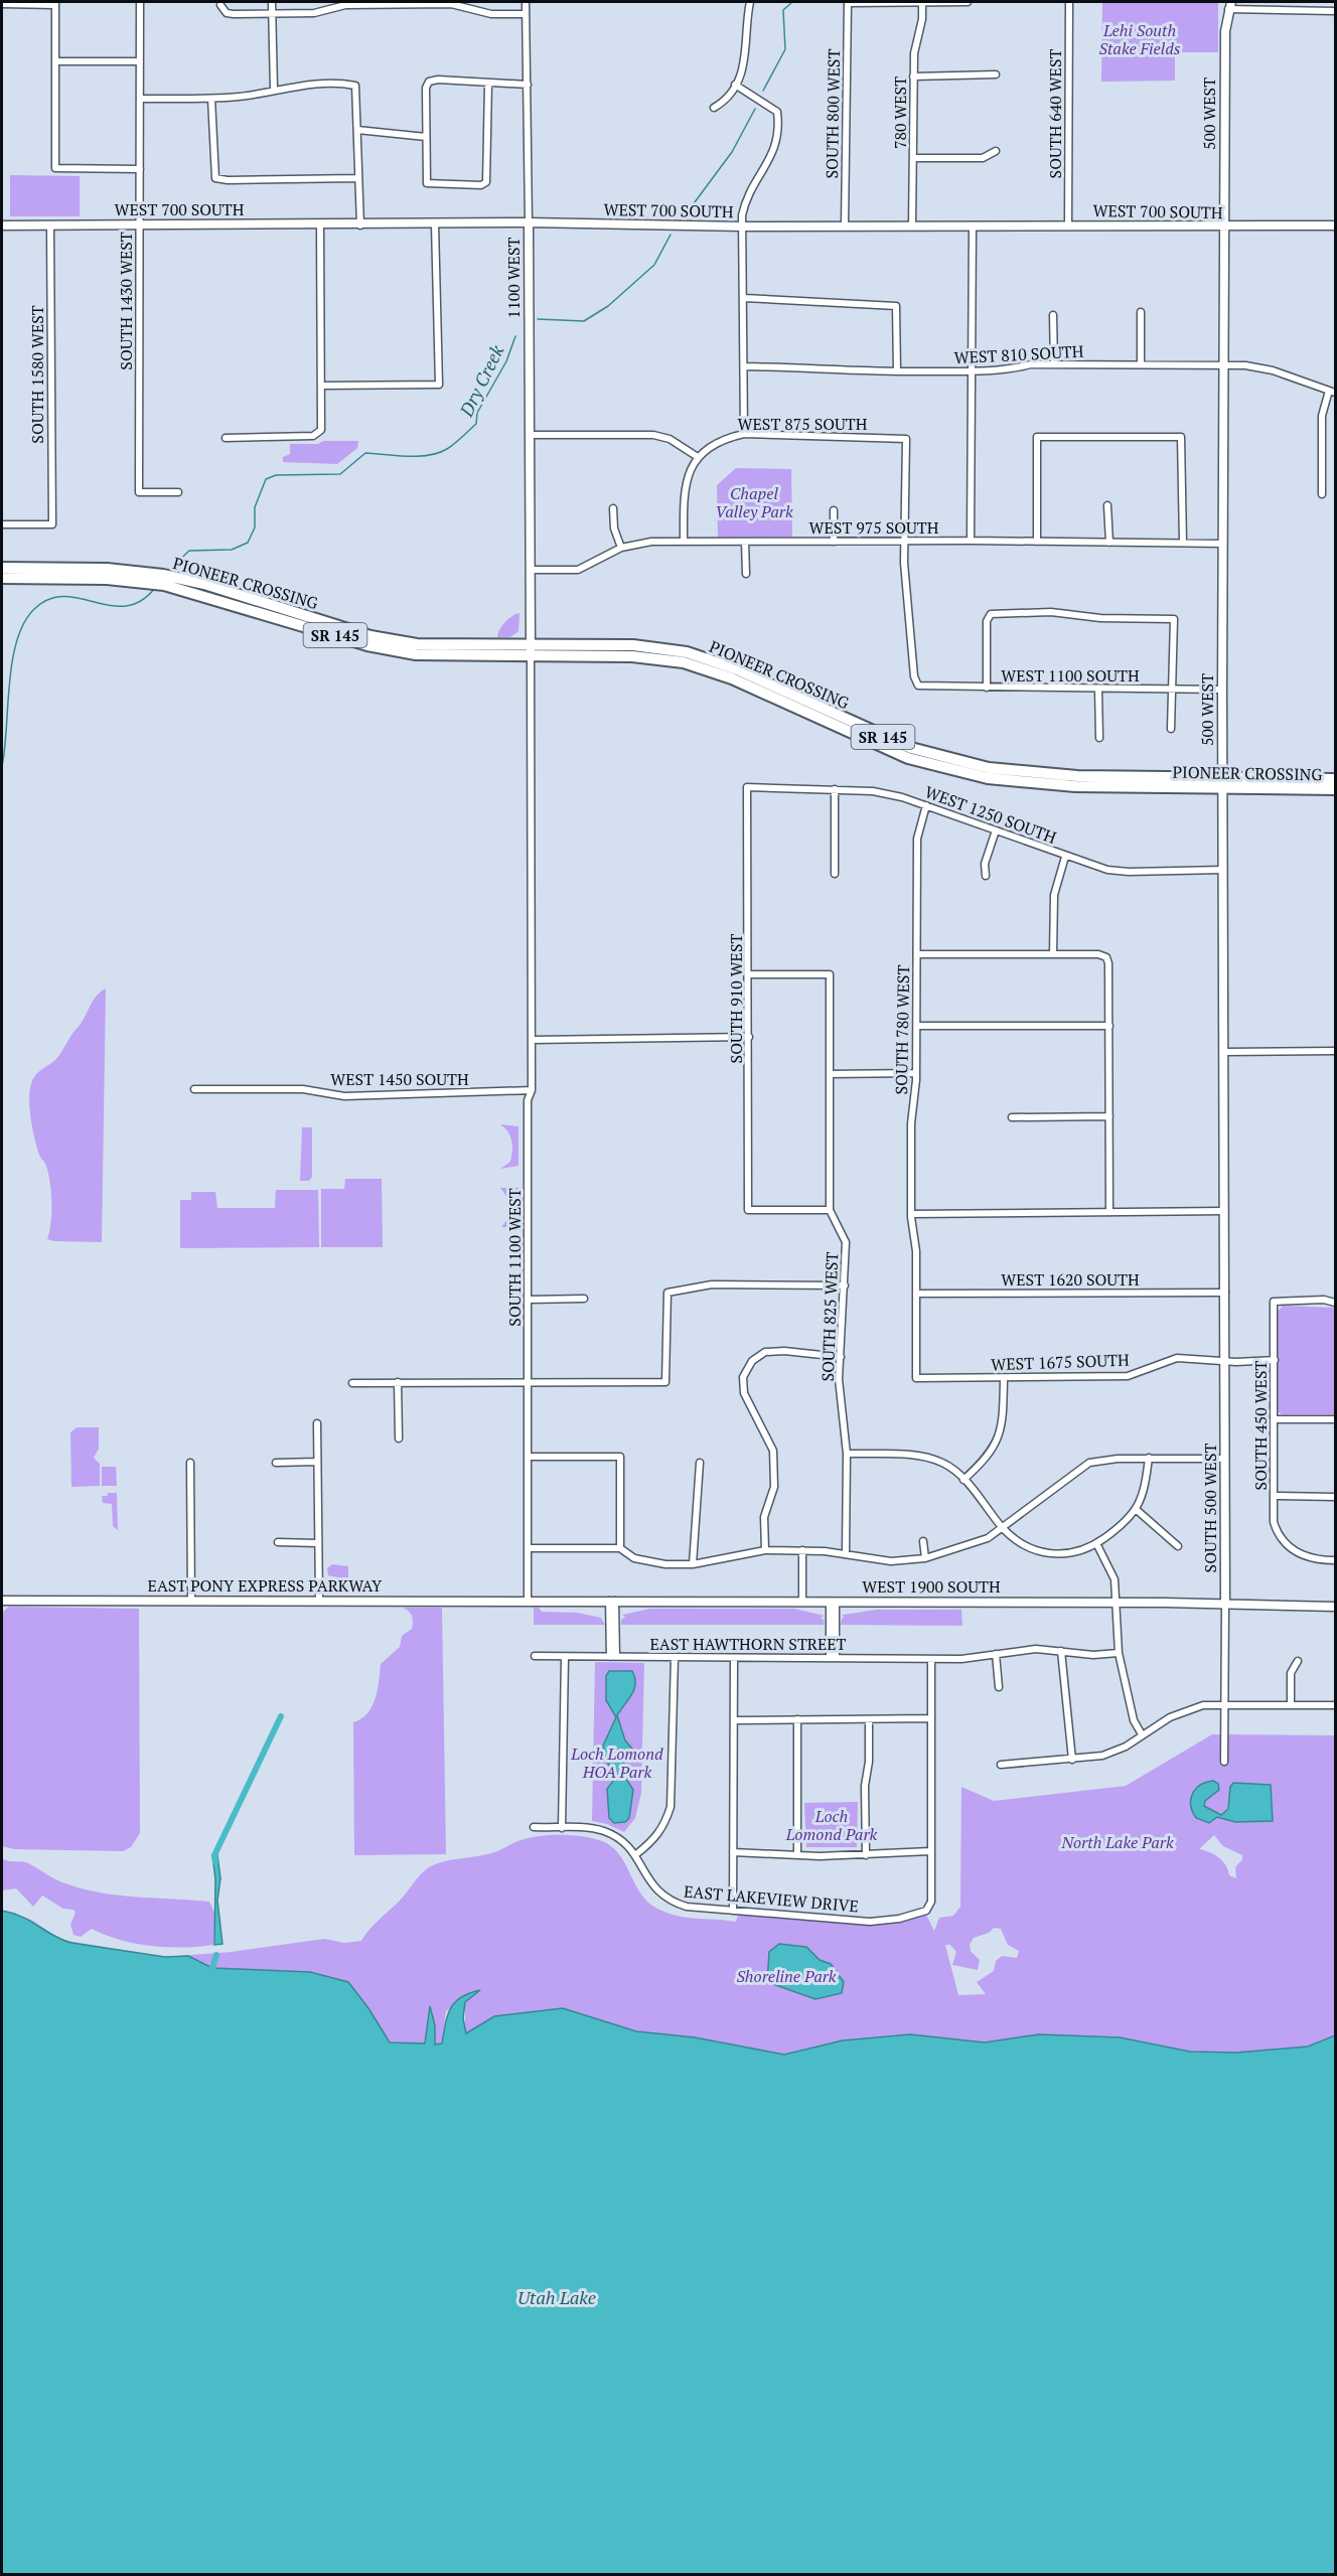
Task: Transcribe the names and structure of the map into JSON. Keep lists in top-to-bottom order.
{
  "streets": {
    "highway": ["PIONEER CROSSING", "SR 145"],
    "street": [
      "780 WEST",
      "SOUTH 800 WEST",
      "SOUTH 640 WEST",
      "500 WEST",
      "WEST 700 SOUTH",
      "1100 WEST",
      "SOUTH 1430 WEST",
      "WEST 810 SOUTH",
      "SOUTH 1580 WEST",
      "WEST 875 SOUTH",
      "WEST 975 SOUTH",
      "WEST 1100 SOUTH",
      "WEST 1250 SOUTH",
      "SOUTH 910 WEST",
      "SOUTH 780 WEST",
      "WEST 1450 SOUTH",
      "SOUTH 1100 WEST",
      "WEST 1620 SOUTH",
      "SOUTH 825 WEST",
      "WEST 1675 SOUTH",
      "SOUTH 450 WEST",
      "SOUTH 500 WEST",
      "EAST PONY EXPRESS PARKWAY",
      "WEST 1900 SOUTH",
      "EAST HAWTHORN STREET",
      "EAST LAKEVIEW DRIVE"
    ]
  },
  "crossings": [
    ["780 WEST", "WEST 700 SOUTH"],
    ["SOUTH 800 WEST", "WEST 700 SOUTH"],
    ["SOUTH 640 WEST", "WEST 700 SOUTH"],
    ["500 WEST", "WEST 700 SOUTH"],
    ["500 WEST", "WEST 810 SOUTH"],
    ["500 WEST", "WEST 975 SOUTH"],
    ["500 WEST", "PIONEER CROSSING"],
    ["500 WEST", "WEST 1100 SOUTH"],
    ["500 WEST", "WEST 1250 SOUTH"],
    ["500 WEST", "SOUTH 500 WEST"],
    ["WEST 700 SOUTH", "1100 WEST"],
    ["WEST 700 SOUTH", "SOUTH 1430 WEST"],
    ["WEST 700 SOUTH", "SOUTH 1580 WEST"],
    ["1100 WEST", "WEST 975 SOUTH"],
    ["1100 WEST", "PIONEER CROSSING"],
    ["1100 WEST", "SOUTH 1100 WEST"],
    ["WEST 875 SOUTH", "WEST 975 SOUTH"],
    ["WEST 875 SOUTH", "WEST 1100 SOUTH"],
    ["WEST 975 SOUTH", "WEST 1100 SOUTH"],
    ["WEST 1250 SOUTH", "SOUTH 910 WEST"],
    ["WEST 1250 SOUTH", "SOUTH 780 WEST"],
    ["SOUTH 910 WEST", "SOUTH 825 WEST"],
    ["SOUTH 780 WEST", "WEST 1620 SOUTH"],
    ["SOUTH 780 WEST", "WEST 1675 SOUTH"],
    ["WEST 1450 SOUTH", "SOUTH 1100 WEST"],
    ["SOUTH 1100 WEST", "EAST PONY EXPRESS PARKWAY"],
    ["SOUTH 1100 WEST", "WEST 1900 SOUTH"],
    ["WEST 1620 SOUTH", "SOUTH 500 WEST"],
    ["WEST 1675 SOUTH", "SOUTH 450 WEST"],
    ["WEST 1675 SOUTH", "SOUTH 500 WEST"],
    ["SOUTH 500 WEST", "WEST 1900 SOUTH"],
    ["EAST PONY EXPRESS PARKWAY", "WEST 1900 SOUTH"]
  ],
  "water": ["Dry Creek", "Utah Lake"],
  "parks": [
    "Lehi South Stake Fields",
    "Chapel Valley Park",
    "Loch Lomond HOA Park",
    "Loch Lomond Park",
    "North Lake Park",
    "Shoreline Park"
  ]
}
